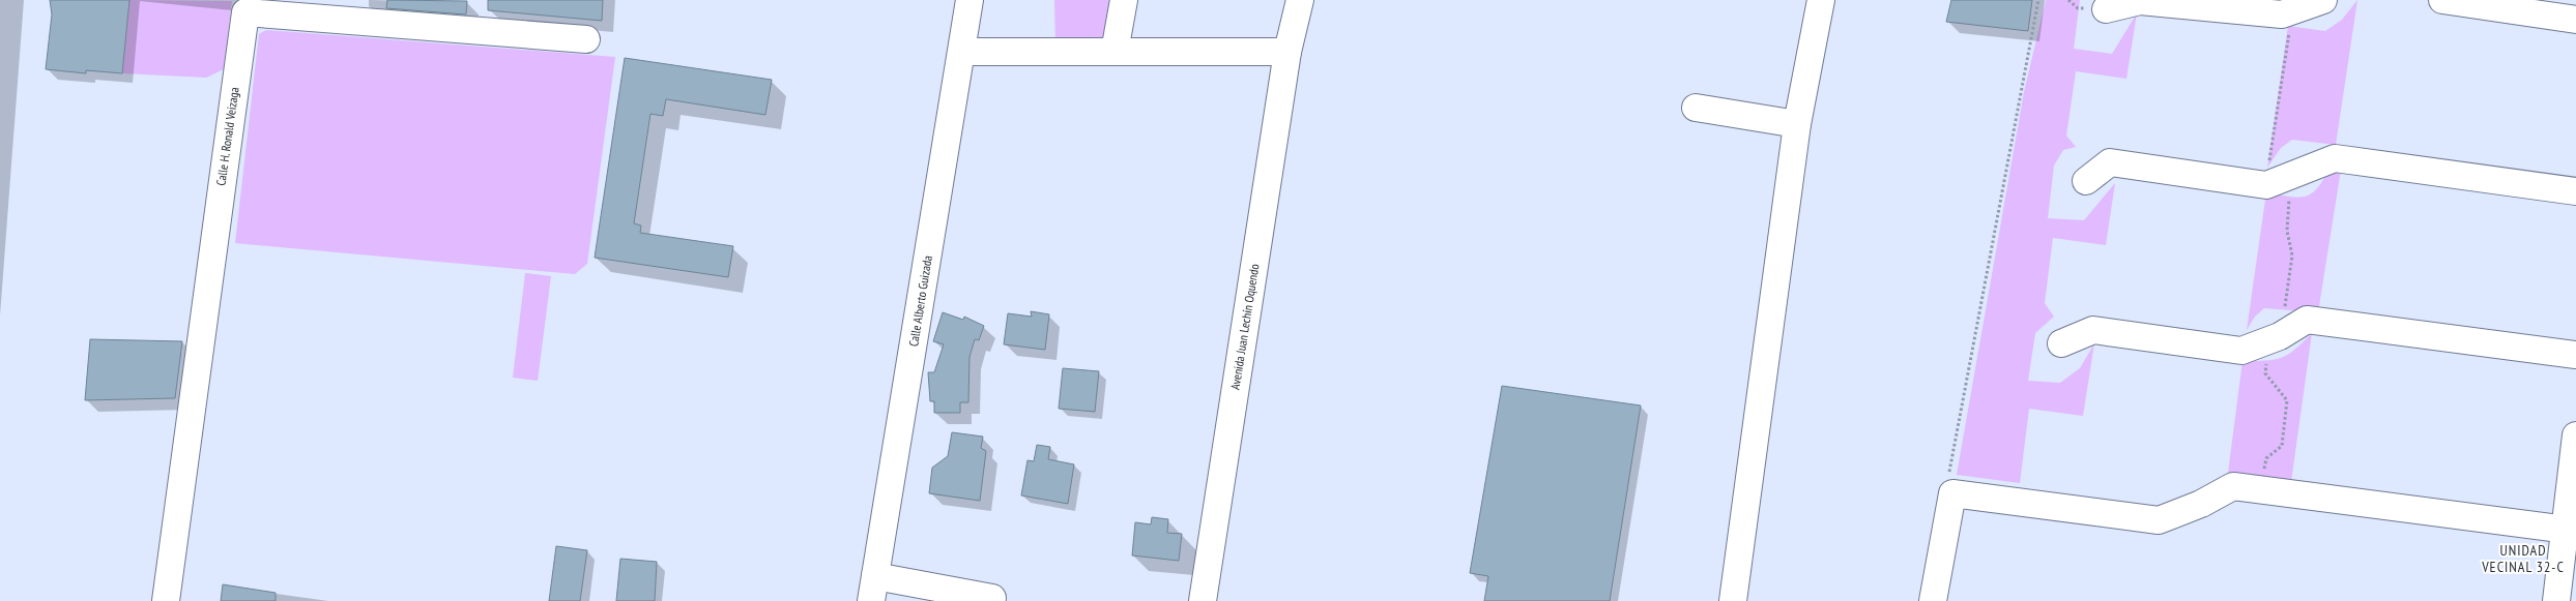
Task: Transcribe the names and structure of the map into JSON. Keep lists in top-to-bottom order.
{
  "streets": {
    "street": ["Calle H. Ronald Veizaga", "Calle Alberto Guizada", "Avenida Juan Lechín Oquendo"]
  },
  "districts": ["UNIDAD VECINAL 32-C"]
}
